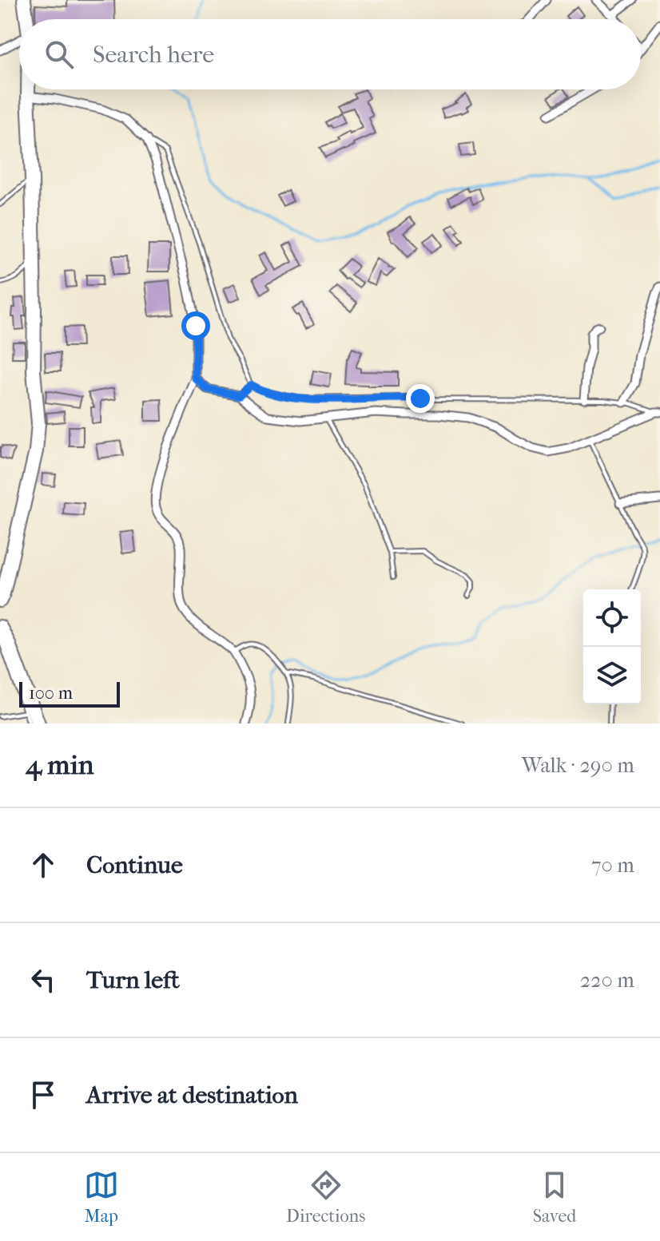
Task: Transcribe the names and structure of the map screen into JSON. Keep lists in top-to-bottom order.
{
  "scale_bar": "100 m",
  "page": {
    "search": "Search here",
    "scale": "100 m",
    "heading": ["4 min", "Walk · 290 m"],
    "list": [
      ["Continue", "70 m"],
      ["Turn left", "220 m"],
      "Arrive at destination"
    ],
    "nav": ["Map", "Directions", "Saved"]
  }
}
